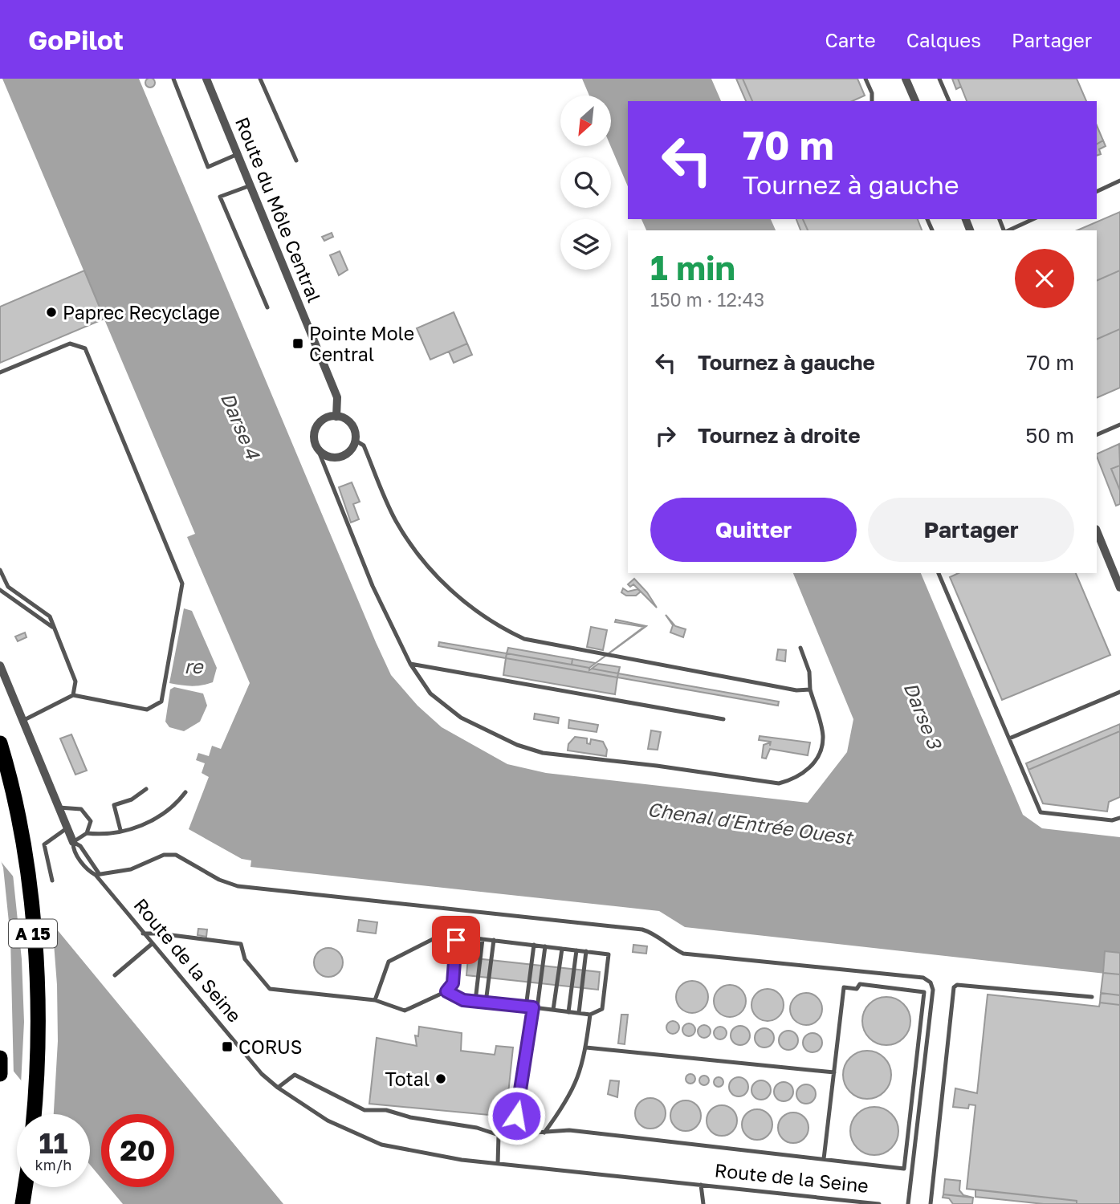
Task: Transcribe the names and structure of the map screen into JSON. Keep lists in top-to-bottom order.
{
  "streets": {
    "highway": ["A 15"],
    "street": ["Route du Môle Central", "Route de la Seine"]
  },
  "water": [
    "Darse 4",
    "re",
    "Darse 3",
    "Chenal d'Entrée Ouest"
  ],
  "places": {
    "other": ["Paprec Recyclage", "Total"],
    "transit": ["Pointe Mole Central", "CORUS"]
  },
  "north": "bottom left",
  "page": {
    "header": "GoPilot",
    "nav": ["Carte", "Calques", "Partager"],
    "turn": ["70 m", "Tournez à gauche"],
    "heading": ["1 min", "150 m · 12:43"],
    "list": [
      {
        "name": "Tournez à gauche",
        "value": "70 m"
      },
      {
        "name": "Tournez à droite",
        "value": "50 m"
      }
    ],
    "buttons": ["Quitter", "Partager"],
    "speed": "11 km/h",
    "limit": "20"
  }
}
